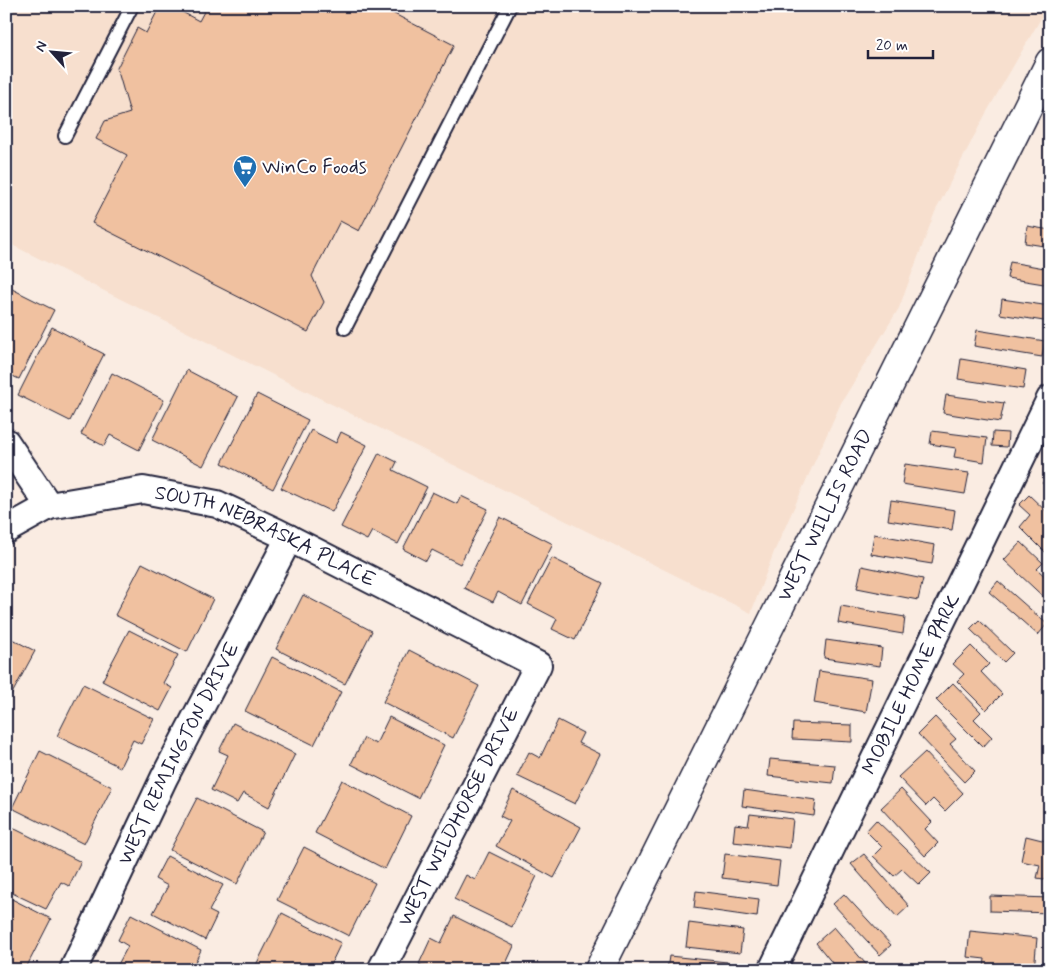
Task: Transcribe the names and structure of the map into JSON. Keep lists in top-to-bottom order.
{
  "streets": {
    "street": [
      "WEST WILLIS ROAD",
      "SOUTH NEBRASKA PLACE",
      "MOBILE HOME PARK",
      "WEST REMINGTON DRIVE",
      "WEST WILDHORSE DRIVE"
    ]
  },
  "crossings": [
    ["SOUTH NEBRASKA PLACE", "WEST REMINGTON DRIVE"],
    ["SOUTH NEBRASKA PLACE", "WEST WILDHORSE DRIVE"]
  ],
  "places": {
    "supermarket": ["WinCo Foods"]
  },
  "scale_bar": "20 m",
  "north": "top left"
}
